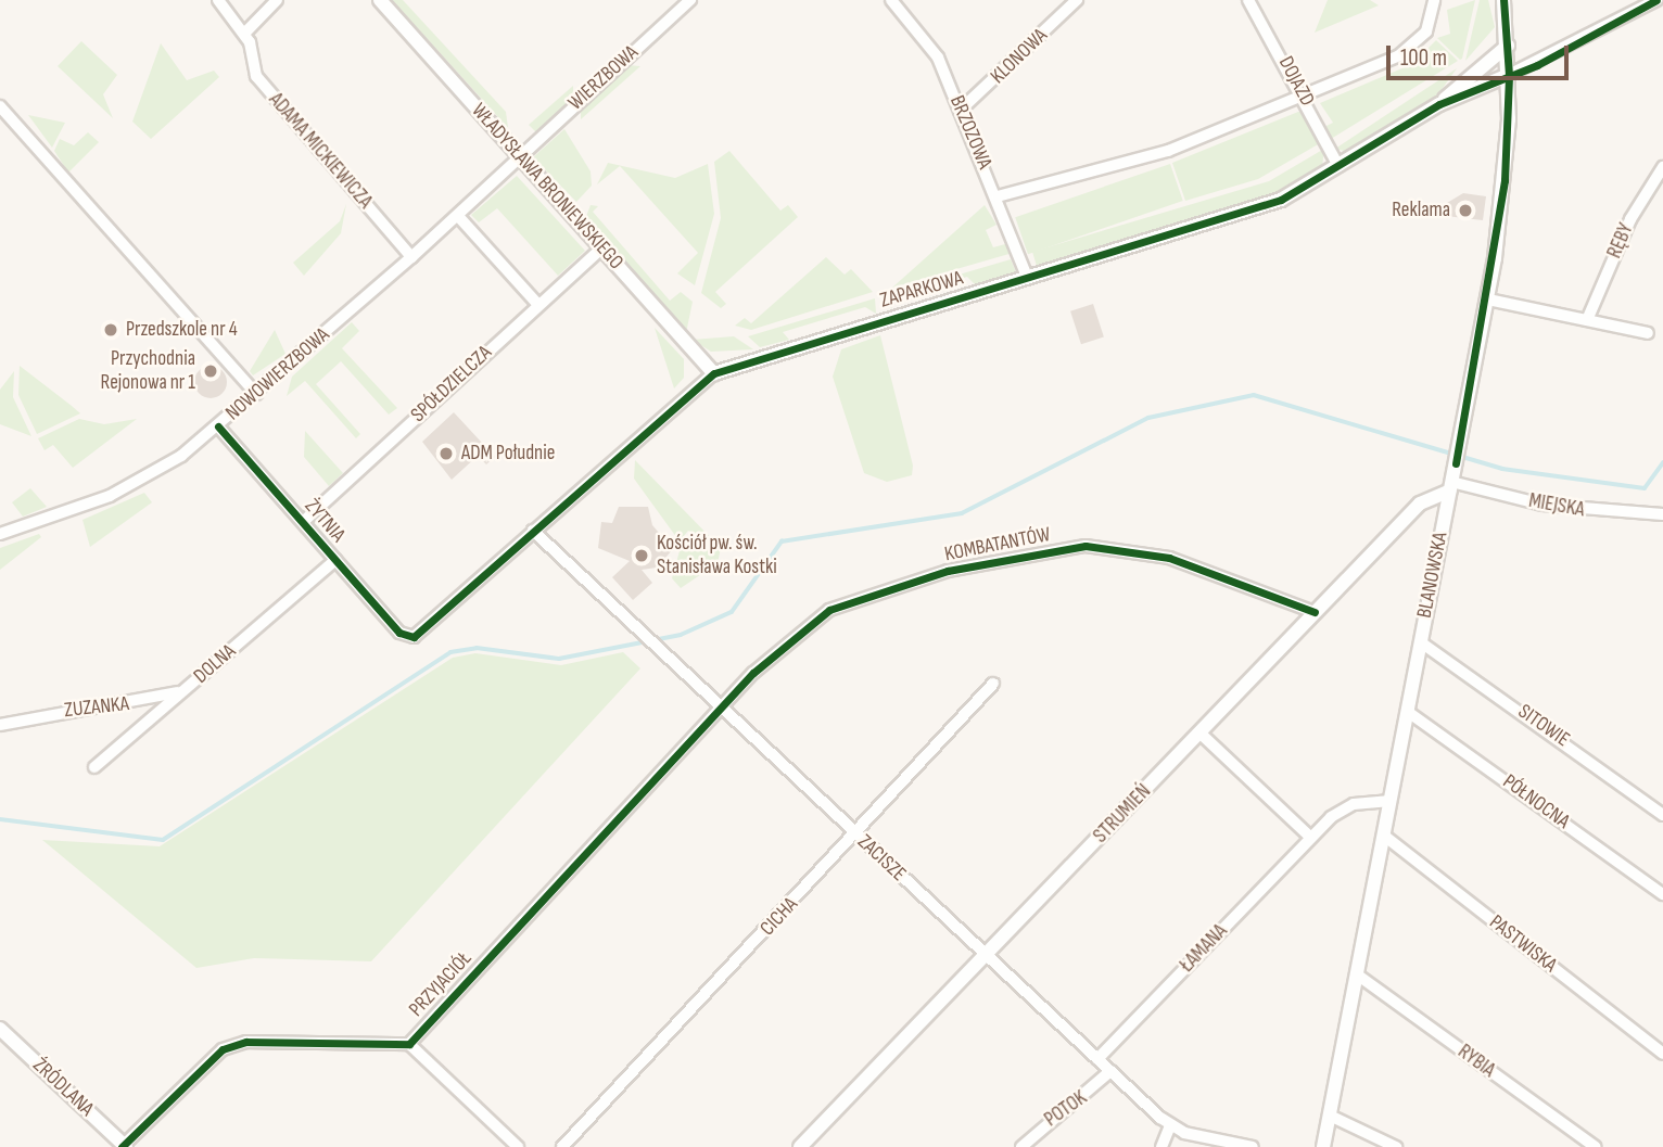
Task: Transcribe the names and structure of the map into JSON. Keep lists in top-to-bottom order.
{
  "streets": {
    "street": [
      "KLONOWA",
      "WIERZBOWA",
      "DOJAZD",
      "BRZOZOWA",
      "ADAMA MICKIEWICZA",
      "WŁADYSŁAWA BRONIEWSKIEGO",
      "RĘBY",
      "ZAPARKOWA",
      "NOWOWIERZBOWA",
      "SPÓŁDZIELCZA",
      "MIEJSKA",
      "ŻYTNIA",
      "KOMBATANTÓW",
      "BLANOWSKA",
      "DOLNA",
      "ZUZANKA",
      "SITOWIE",
      "PÓŁNOCNA",
      "STRUMIEŃ",
      "ZACISZE",
      "CICHA",
      "PASTWISKA",
      "ŁAMANA",
      "PRZYJACIÓŁ",
      "RYBIA",
      "ŹRÓDLANA",
      "POTOK"
    ]
  },
  "crossings": [
    ["KLONOWA", "BRZOZOWA"],
    ["WIERZBOWA", "WŁADYSŁAWA BRONIEWSKIEGO"],
    ["WIERZBOWA", "NOWOWIERZBOWA"],
    ["DOJAZD", "ZAPARKOWA"],
    ["BRZOZOWA", "ZAPARKOWA"],
    ["ADAMA MICKIEWICZA", "NOWOWIERZBOWA"],
    ["WŁADYSŁAWA BRONIEWSKIEGO", "ZAPARKOWA"],
    ["WŁADYSŁAWA BRONIEWSKIEGO", "NOWOWIERZBOWA"],
    ["WŁADYSŁAWA BRONIEWSKIEGO", "SPÓŁDZIELCZA"],
    ["ZAPARKOWA", "ŻYTNIA"],
    ["ZAPARKOWA", "BLANOWSKA"],
    ["ZAPARKOWA", "ZACISZE"],
    ["NOWOWIERZBOWA", "ŻYTNIA"],
    ["SPÓŁDZIELCZA", "ŻYTNIA"],
    ["MIEJSKA", "BLANOWSKA"],
    ["MIEJSKA", "STRUMIEŃ"],
    ["ŻYTNIA", "DOLNA"],
    ["KOMBATANTÓW", "STRUMIEŃ"],
    ["KOMBATANTÓW", "ZACISZE"],
    ["KOMBATANTÓW", "PRZYJACIÓŁ"],
    ["BLANOWSKA", "SITOWIE"],
    ["BLANOWSKA", "PÓŁNOCNA"],
    ["BLANOWSKA", "STRUMIEŃ"],
    ["BLANOWSKA", "PASTWISKA"],
    ["BLANOWSKA", "ŁAMANA"],
    ["BLANOWSKA", "RYBIA"],
    ["DOLNA", "ZUZANKA"],
    ["STRUMIEŃ", "ZACISZE"],
    ["ZACISZE", "CICHA"],
    ["ZACISZE", "ŁAMANA"],
    ["ZACISZE", "PRZYJACIÓŁ"],
    ["ZACISZE", "POTOK"],
    ["PRZYJACIÓŁ", "ŹRÓDLANA"]
  ],
  "places": [
    "Reklama",
    "Przedszkole nr 4",
    "Przychodnia Rejonowa nr 1",
    "ADM Południe",
    "Kościół pw. św. Stanisława Kostki"
  ],
  "scale_bar": "100 m"
}
